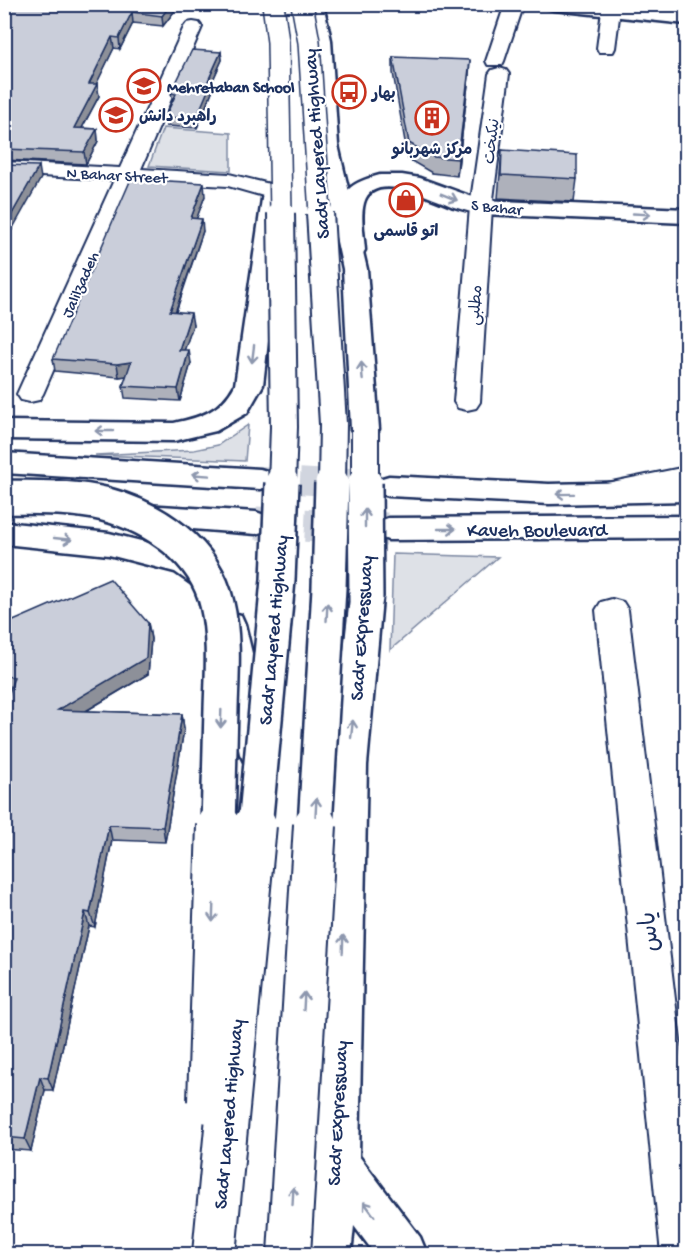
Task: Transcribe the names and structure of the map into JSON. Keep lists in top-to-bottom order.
{
  "streets": {
    "main road": [
      "Sadr Layered Highway",
      "S Bahar",
      "Kaveh Boulevard",
      "Sadr Expressway"
    ],
    "street": [
      "نیکبخت",
      "N Bahar Street",
      "Jalilzadeh",
      "مطلبی",
      "یاس"
    ]
  },
  "crossings": [
    ["نیکبخت", "S Bahar"],
    ["نیکبخت", "مطلبی"],
    ["N Bahar Street", "Jalilzadeh"],
    ["S Bahar", "مطلبی"],
    ["S Bahar", "Sadr Expressway"]
  ],
  "places": {
    "school or university": ["Mehretaban School", "راهبرد دانش"],
    "bus stop": ["بهار"],
    "building": ["مرکز شهربانو"],
    "shop": ["اتو قاسمی"]
  }
}
